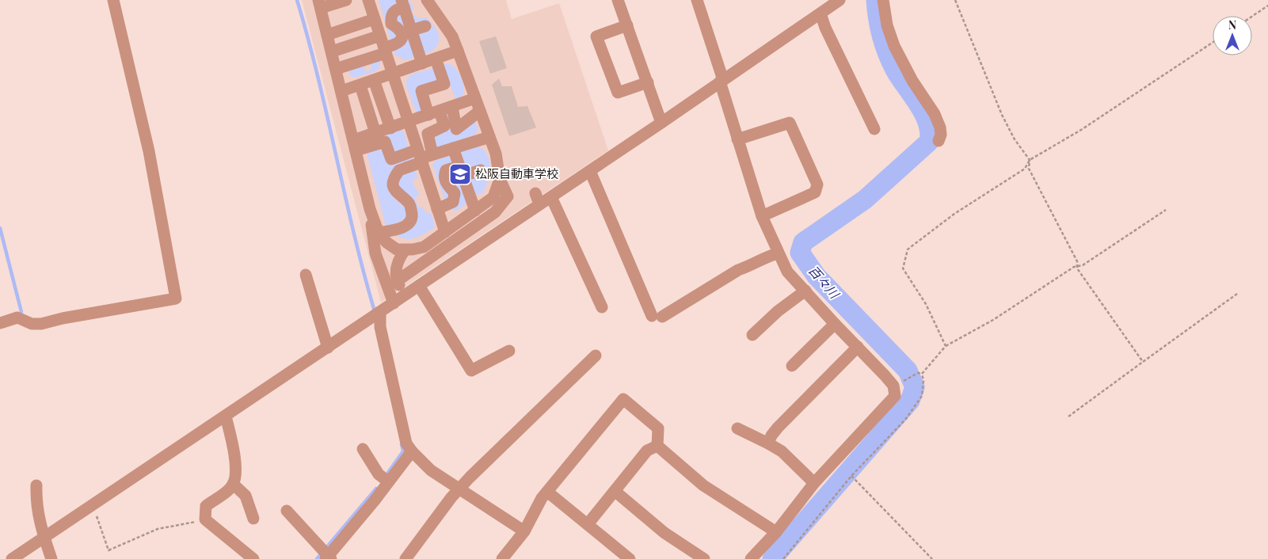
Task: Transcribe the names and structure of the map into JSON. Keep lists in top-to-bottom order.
{
  "water": ["百々川"],
  "places": {
    "school or university": ["松阪自動車学校"]
  },
  "north": "top"
}
